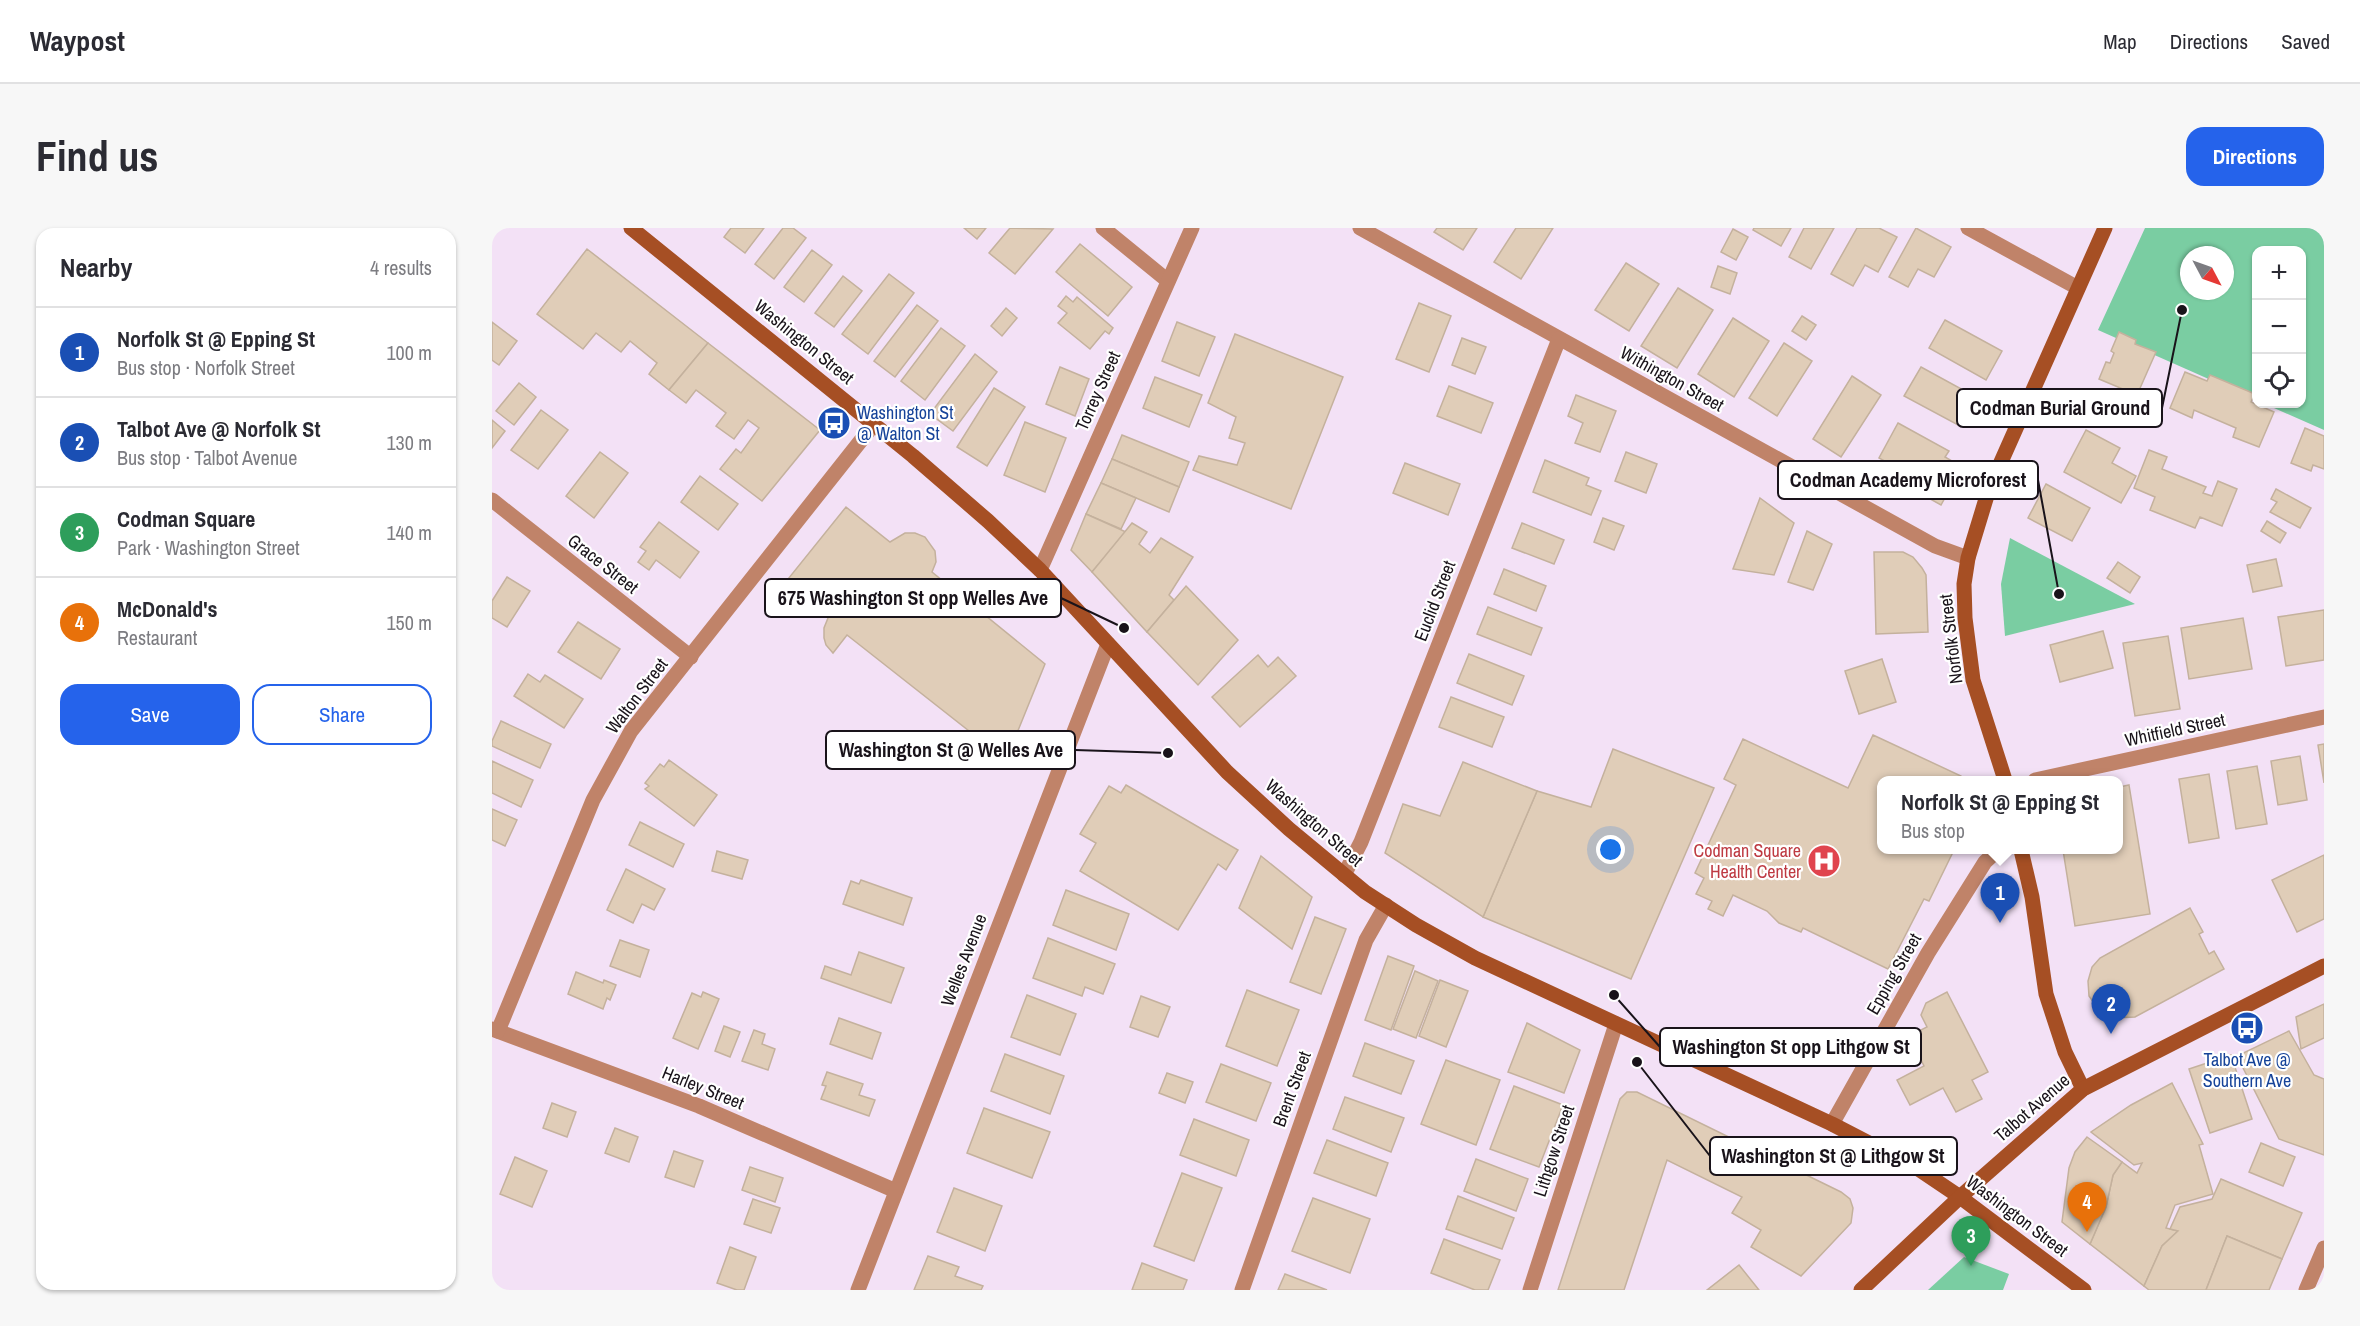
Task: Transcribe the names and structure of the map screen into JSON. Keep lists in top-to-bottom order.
{
  "streets": {
    "main road": ["Washington Street", "Norfolk Street", "Talbot Avenue"],
    "street": [
      "Withington Street",
      "Torrey Street",
      "Grace Street",
      "Euclid Street",
      "Walton Street",
      "Whitfield Street",
      "Welles Avenue",
      "Epping Street",
      "Harley Street",
      "Brent Street",
      "Lithgow Street"
    ]
  },
  "crossings": [
    ["Washington Street", "Torrey Street"],
    ["Washington Street", "Euclid Street"],
    ["Washington Street", "Walton Street"],
    ["Washington Street", "Welles Avenue"],
    ["Washington Street", "Epping Street"],
    ["Washington Street", "Brent Street"],
    ["Washington Street", "Talbot Avenue"],
    ["Washington Street", "Lithgow Street"],
    ["Withington Street", "Euclid Street"],
    ["Withington Street", "Norfolk Street"],
    ["Grace Street", "Walton Street"],
    ["Walton Street", "Harley Street"],
    ["Welles Avenue", "Harley Street"]
  ],
  "places": {
    "other": [
      "Codman Burial Ground",
      "Codman Academy Microforest",
      "675 Washington St opp Welles Ave",
      "Washington St @ Welles Ave",
      "Washington St opp Lithgow St",
      "Washington St @ Lithgow St"
    ],
    "bus stop": ["Washington St @ Walton St", "Talbot Ave @ Southern Ave"],
    "hospital": ["Codman Square Health Center"]
  },
  "north": "bottom right",
  "page": {
    "header": "Waypost",
    "nav": ["Map", "Directions", "Saved"],
    "buttons": [
      "Directions",
      ["Save", "Share"]
    ],
    "title": "Find us",
    "heading": ["Nearby", "4 results"],
    "map_buttons": ["+", "−"],
    "list": [
      {
        "mark": "1",
        "name": "Norfolk St @ Epping St",
        "note": "Bus stop · Norfolk Street",
        "value": "100 m"
      },
      {
        "mark": "2",
        "name": "Talbot Ave @ Norfolk St",
        "note": "Bus stop · Talbot Avenue",
        "value": "130 m"
      },
      {
        "mark": "3",
        "name": "Codman Square",
        "note": "Park · Washington Street",
        "value": "140 m"
      },
      {
        "mark": "4",
        "name": "McDonald's",
        "note": "Restaurant",
        "value": "150 m"
      }
    ],
    "popup": ["Norfolk St @ Epping St", "Bus stop"],
    "pins": [
      "1",
      "2",
      "4",
      "3"
    ]
  }
}
